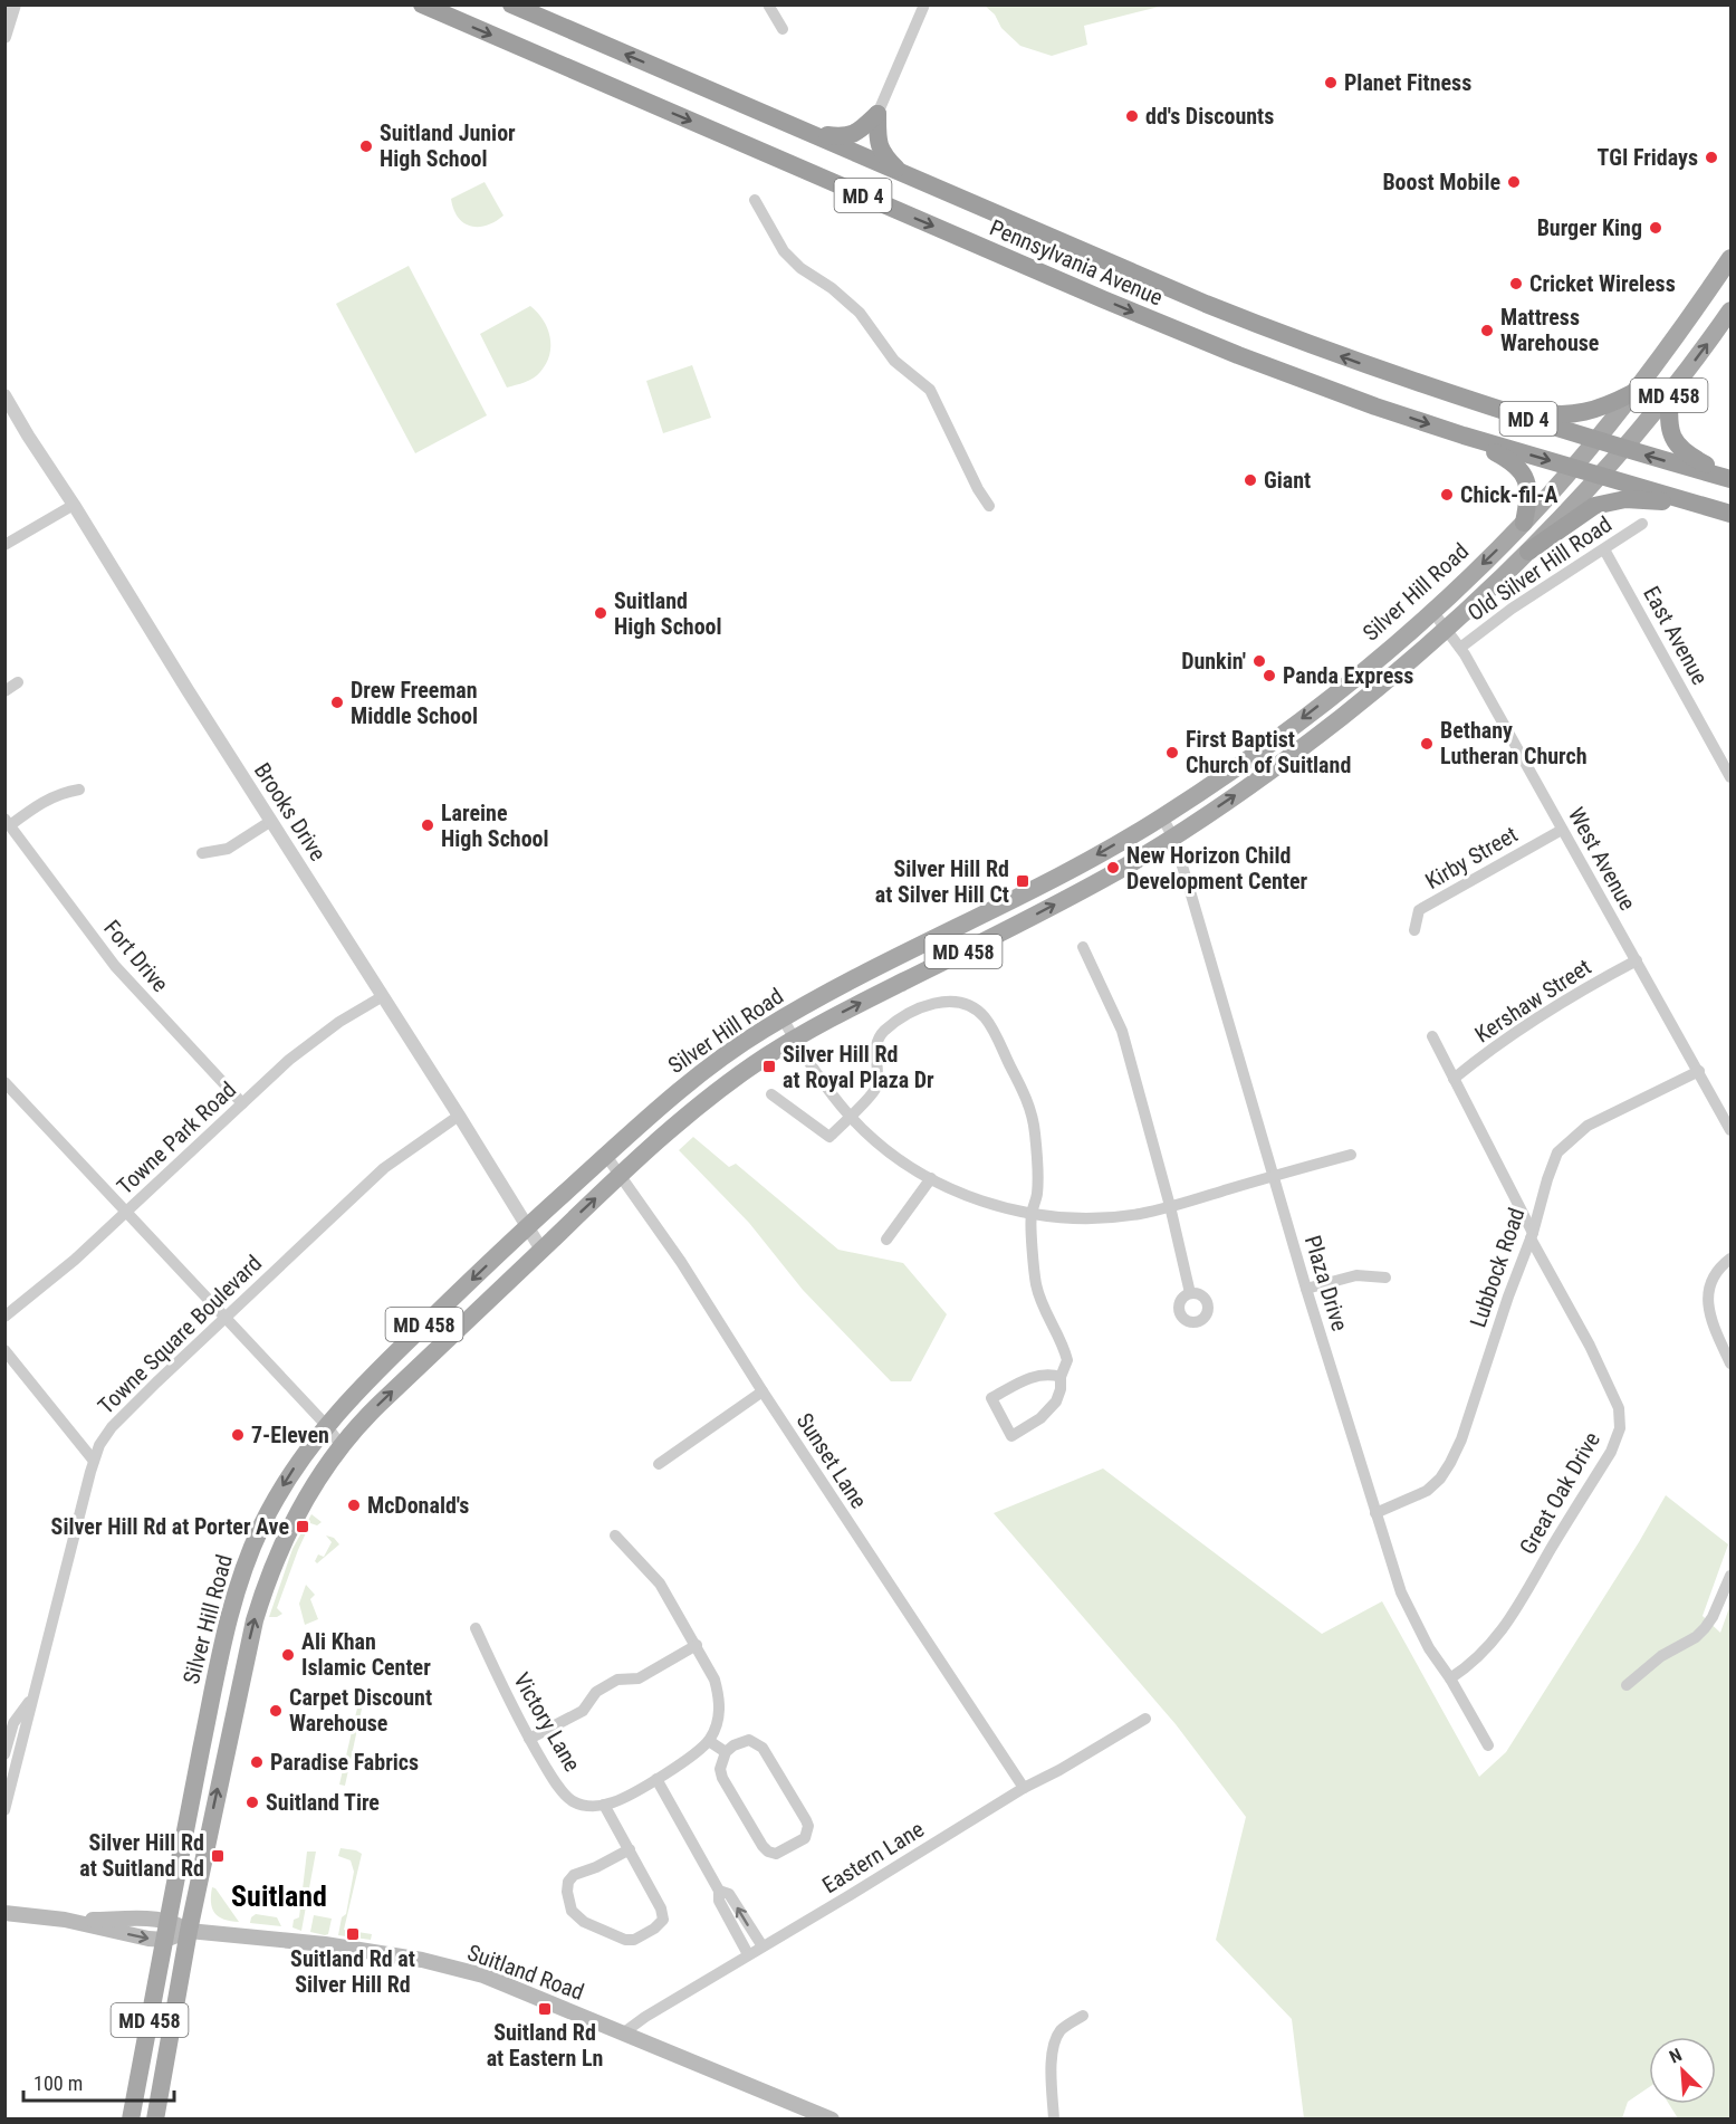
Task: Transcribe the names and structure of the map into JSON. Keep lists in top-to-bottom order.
{
  "streets": {
    "highway": ["MD 4", "Pennsylvania Avenue"],
    "main road": ["MD 458", "Silver Hill Road", "Suitland Road"],
    "street": [
      "Old Silver Hill Road",
      "East Avenue",
      "Brooks Drive",
      "Kirby Street",
      "West Avenue",
      "Fort Drive",
      "Kershaw Street",
      "Towne Park Road",
      "Lubbock Road",
      "Plaza Drive",
      "Towne Square Boulevard",
      "Sunset Lane",
      "Great Oak Drive",
      "Victory Lane",
      "Eastern Lane"
    ]
  },
  "crossings": [
    ["Pennsylvania Avenue", "Silver Hill Road"],
    ["Old Silver Hill Road", "East Avenue"],
    ["Old Silver Hill Road", "West Avenue"],
    ["Silver Hill Road", "Brooks Drive"],
    ["Silver Hill Road", "West Avenue"],
    ["Silver Hill Road", "Plaza Drive"],
    ["Silver Hill Road", "Sunset Lane"],
    ["Silver Hill Road", "Suitland Road"],
    ["Brooks Drive", "Towne Park Road"],
    ["Brooks Drive", "Towne Square Boulevard"],
    ["Kirby Street", "West Avenue"],
    ["West Avenue", "Kershaw Street"],
    ["West Avenue", "Lubbock Road"],
    ["Fort Drive", "Towne Park Road"],
    ["Kershaw Street", "Great Oak Drive"],
    ["Lubbock Road", "Plaza Drive"],
    ["Lubbock Road", "Great Oak Drive"],
    ["Plaza Drive", "Great Oak Drive"],
    ["Sunset Lane", "Eastern Lane"],
    ["Eastern Lane", "Suitland Road"]
  ],
  "districts": ["Suitland"],
  "places": {
    "other": [
      "Planet Fitness",
      "dd's Discounts",
      "Suitland Junior High School",
      "TGI Fridays",
      "Boost Mobile",
      "Burger King",
      "Cricket Wireless",
      "Mattress Warehouse",
      "Giant",
      "Chick-fil-A",
      "Suitland High School",
      "Dunkin'",
      "Panda Express",
      "Drew Freeman Middle School",
      "Bethany Lutheran Church",
      "First Baptist Church of Suitland",
      "Lareine High School",
      "New Horizon Child Development Center",
      "7-Eleven",
      "McDonald's",
      "Ali Khan Islamic Center",
      "Carpet Discount Warehouse",
      "Paradise Fabrics",
      "Suitland Tire"
    ],
    "transit": [
      "Silver Hill Rd at Silver Hill Ct",
      "Silver Hill Rd at Royal Plaza Dr",
      "Silver Hill Rd at Porter Ave",
      "Silver Hill Rd at Suitland Rd",
      "Suitland Rd at Silver Hill Rd",
      "Suitland Rd at Eastern Ln"
    ]
  },
  "scale_bar": "100 m",
  "north": "top left"
}
